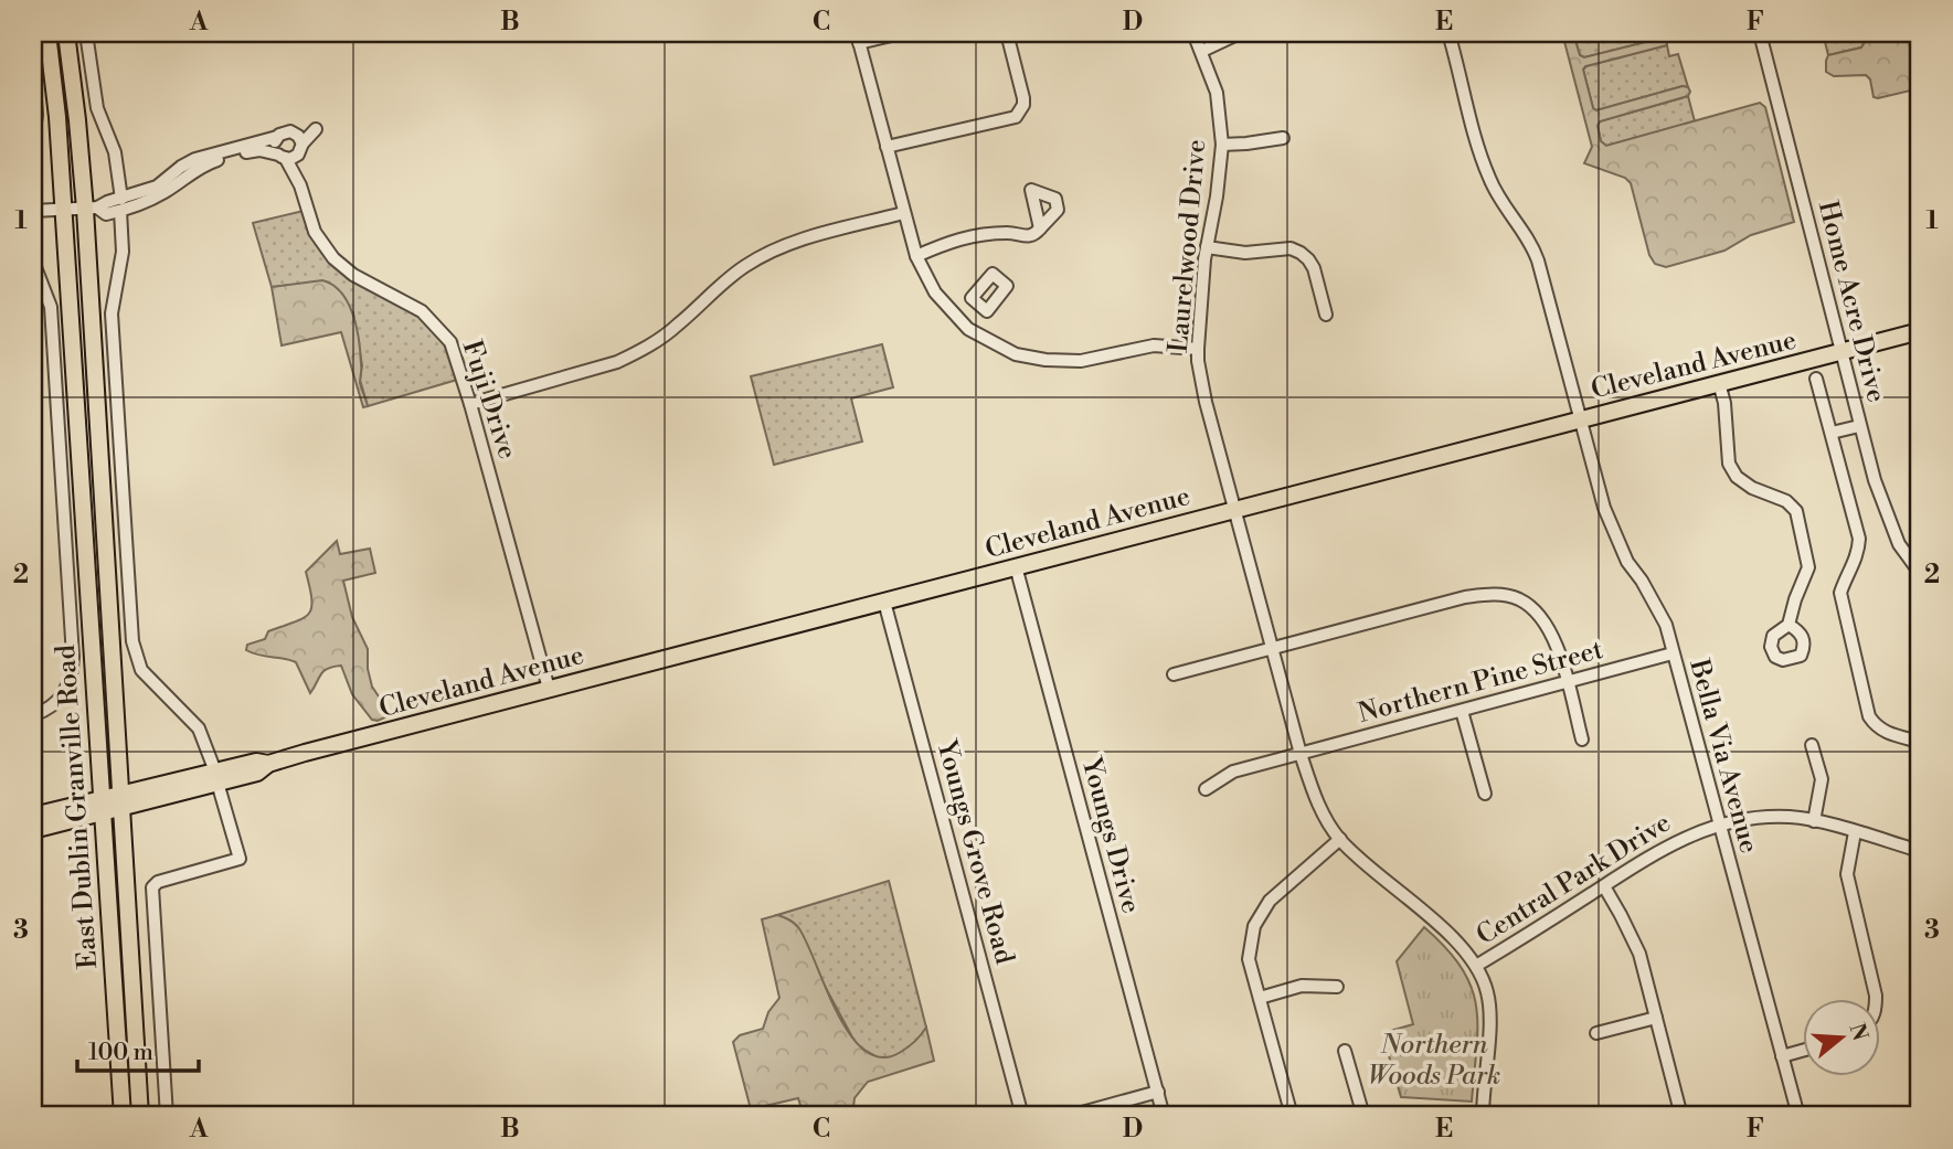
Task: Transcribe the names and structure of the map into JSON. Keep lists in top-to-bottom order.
{
  "streets": {
    "main road": ["Cleveland Avenue", "East Dublin Granville Road"],
    "street": [
      "Laurelwood Drive",
      "Home Acre Drive",
      "Fuji Drive",
      "Northern Pine Street",
      "Bella Via Avenue",
      "Youngs Drive",
      "Youngs Grove Road",
      "Central Park Drive"
    ]
  },
  "crossings": [
    ["Laurelwood Drive", "Cleveland Avenue"],
    ["Laurelwood Drive", "Northern Pine Street"],
    ["Laurelwood Drive", "Central Park Drive"],
    ["Home Acre Drive", "Cleveland Avenue"],
    ["Cleveland Avenue", "Fuji Drive"],
    ["Cleveland Avenue", "Bella Via Avenue"],
    ["Cleveland Avenue", "East Dublin Granville Road"],
    ["Cleveland Avenue", "Youngs Drive"],
    ["Cleveland Avenue", "Youngs Grove Road"],
    ["Northern Pine Street", "Bella Via Avenue"],
    ["Bella Via Avenue", "Central Park Drive"]
  ],
  "parks": ["Northern Woods Park"],
  "scale_bar": "100 m",
  "north": "right",
  "grid": {
    "columns": [
      "A",
      "B",
      "C",
      "D",
      "E",
      "F"
    ],
    "rows": ["1", "2", "3"]
  }
}
